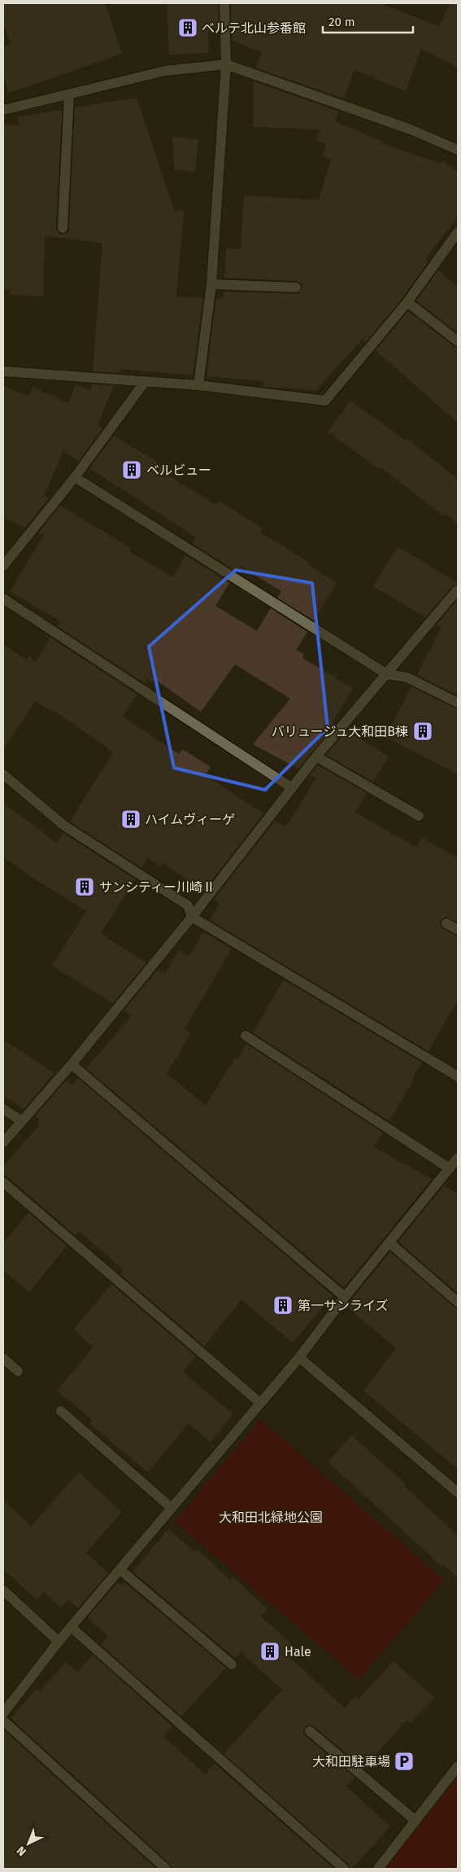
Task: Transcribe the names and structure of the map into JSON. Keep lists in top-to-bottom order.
{
  "parks": ["大和田北緑地公園"],
  "places": {
    "building": [
      "ベルテ北山参番館",
      "ベルビュー",
      "バリュージュ大和田B棟",
      "ハイムヴィーゲ",
      "サンシティー川崎Ⅱ",
      "第一サンライズ",
      "Hale"
    ],
    "parking": ["大和田駐車場"]
  },
  "scale_bar": "20 m",
  "north": "bottom left"
}
